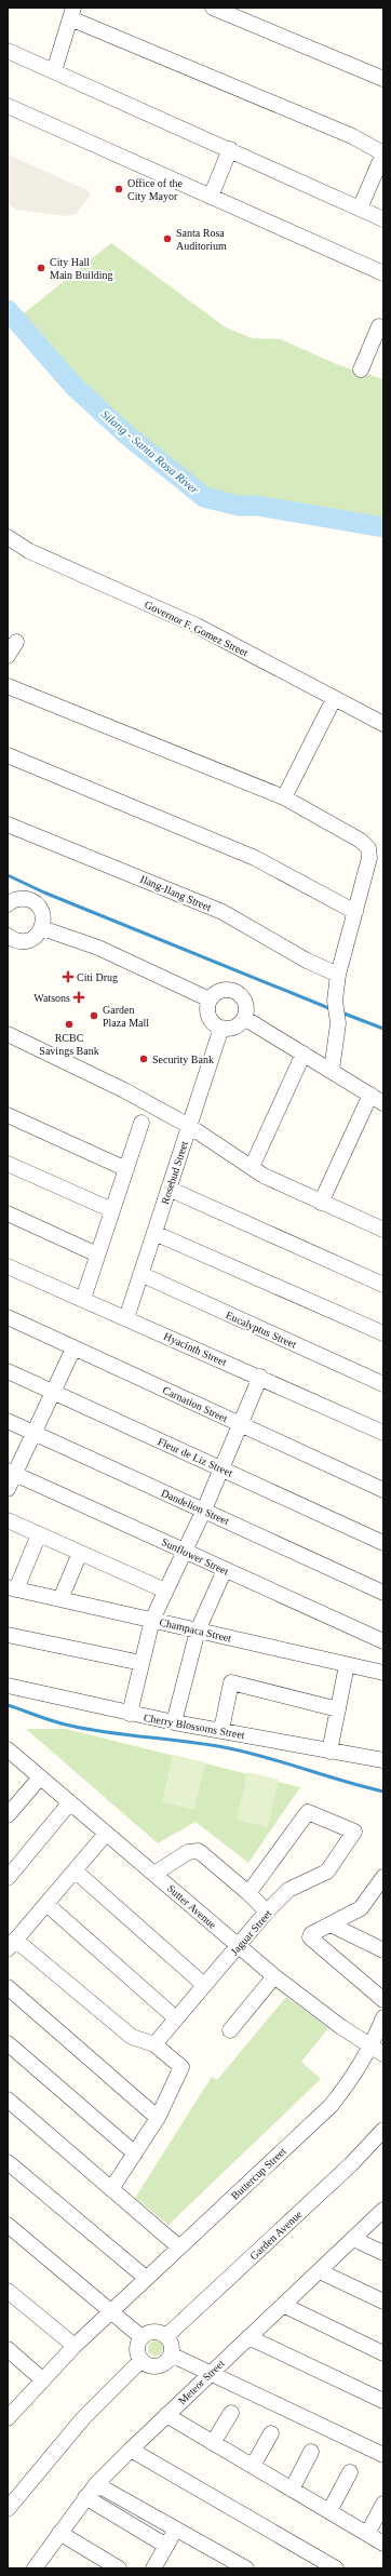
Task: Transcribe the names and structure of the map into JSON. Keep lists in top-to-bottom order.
{
  "streets": {
    "street": [
      "Governor F. Gomez Street",
      "Ilang-Ilang Street",
      "Rosebud Street",
      "Eucalyptus Street",
      "Hyacinth Street",
      "Carnation Street",
      "Fleur de Liz Street",
      "Dandelion Street",
      "Sunflower Street",
      "Champaca Street",
      "Cherry Blossoms Street",
      "Sutter Avenue",
      "Jaguar Street",
      "Buttercup Street",
      "Garden Avenue",
      "Meteor Street"
    ]
  },
  "crossings": [
    ["Rosebud Street", "Eucalyptus Street"],
    ["Rosebud Street", "Hyacinth Street"],
    ["Sutter Avenue", "Jaguar Street"],
    ["Sutter Avenue", "Buttercup Street"]
  ],
  "water": ["Silang - Santa Rosa River"],
  "places": {
    "other": [
      "Office of the City Mayor",
      "Santa Rosa Auditorium",
      "City Hall Main Building",
      "Garden Plaza Mall",
      "RCBC Savings Bank",
      "Security Bank"
    ],
    "health": ["Citi Drug", "Watsons"]
  }
}
